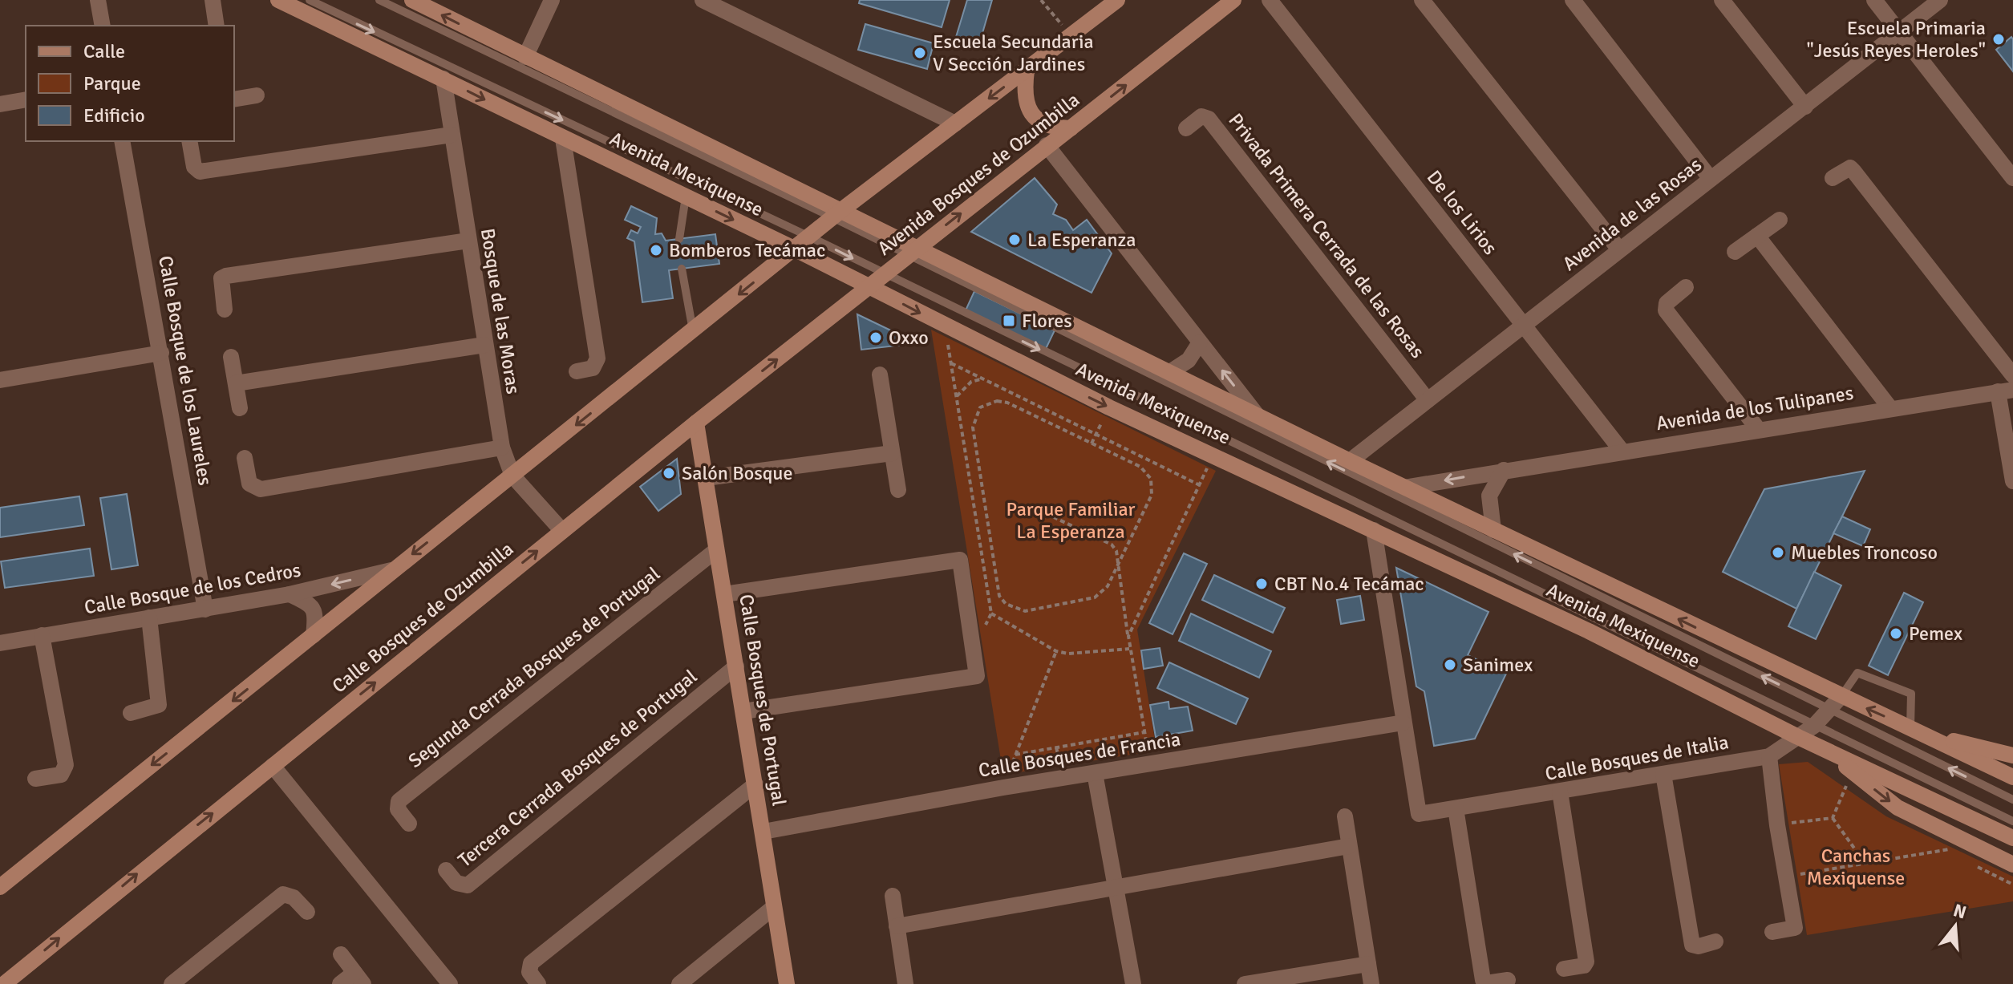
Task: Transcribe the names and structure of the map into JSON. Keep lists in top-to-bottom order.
{
  "streets": {
    "main road": [
      "Avenida Mexiquense",
      "Avenida Bosques de Ozumbilla",
      "Calle Bosques de Ozumbilla",
      "Calle Bosques de Portugal"
    ],
    "street": [
      "De los Lirios",
      "Avenida de las Rosas",
      "Privada Primera Cerrada de las Rosas",
      "Bosque de las Moras",
      "Calle Bosque de los Laureles",
      "Avenida de los Tulipanes",
      "Calle Bosque de los Cedros",
      "Segunda Cerrada Bosques de Portugal",
      "Calle Bosques de Francia",
      "Calle Bosques de Italia",
      "Tercera Cerrada Bosques de Portugal"
    ]
  },
  "crossings": [
    ["Avenida Mexiquense", "Avenida Bosques de Ozumbilla"],
    ["Avenida Mexiquense", "Avenida de las Rosas"],
    ["Avenida Mexiquense", "Bosque de las Moras"],
    ["Avenida Mexiquense", "Avenida de los Tulipanes"],
    ["Avenida Mexiquense", "Calle Bosques de Ozumbilla"],
    ["Avenida Mexiquense", "Calle Bosques de Italia"],
    ["Avenida Bosques de Ozumbilla", "Calle Bosques de Ozumbilla"],
    ["De los Lirios", "Avenida de las Rosas"],
    ["De los Lirios", "Avenida de los Tulipanes"],
    ["Avenida de las Rosas", "Privada Primera Cerrada de las Rosas"],
    ["Bosque de las Moras", "Calle Bosques de Ozumbilla"],
    ["Calle Bosque de los Laureles", "Calle Bosque de los Cedros"],
    ["Calle Bosques de Ozumbilla", "Calle Bosques de Portugal"],
    ["Segunda Cerrada Bosques de Portugal", "Calle Bosques de Portugal"],
    ["Calle Bosques de Portugal", "Calle Bosques de Francia"],
    ["Calle Bosques de Portugal", "Tercera Cerrada Bosques de Portugal"],
    ["Calle Bosques de Francia", "Calle Bosques de Italia"]
  ],
  "parks": ["Parque Familiar La Esperanza", "Canchas Mexiquense"],
  "places": {
    "other": [
      "Escuela Primaria \"Jesús Reyes Heroles\"",
      "Escuela Secundaria V Sección Jardines",
      "La Esperanza",
      "Bomberos Tecámac",
      "Oxxo",
      "Salón Bosque",
      "Muebles Troncoso",
      "CBT No.4 Tecámac",
      "Pemex",
      "Sanimex"
    ],
    "transit": ["Flores"]
  },
  "legend": ["Calle", "Parque", "Edificio"],
  "north": "top"
}
